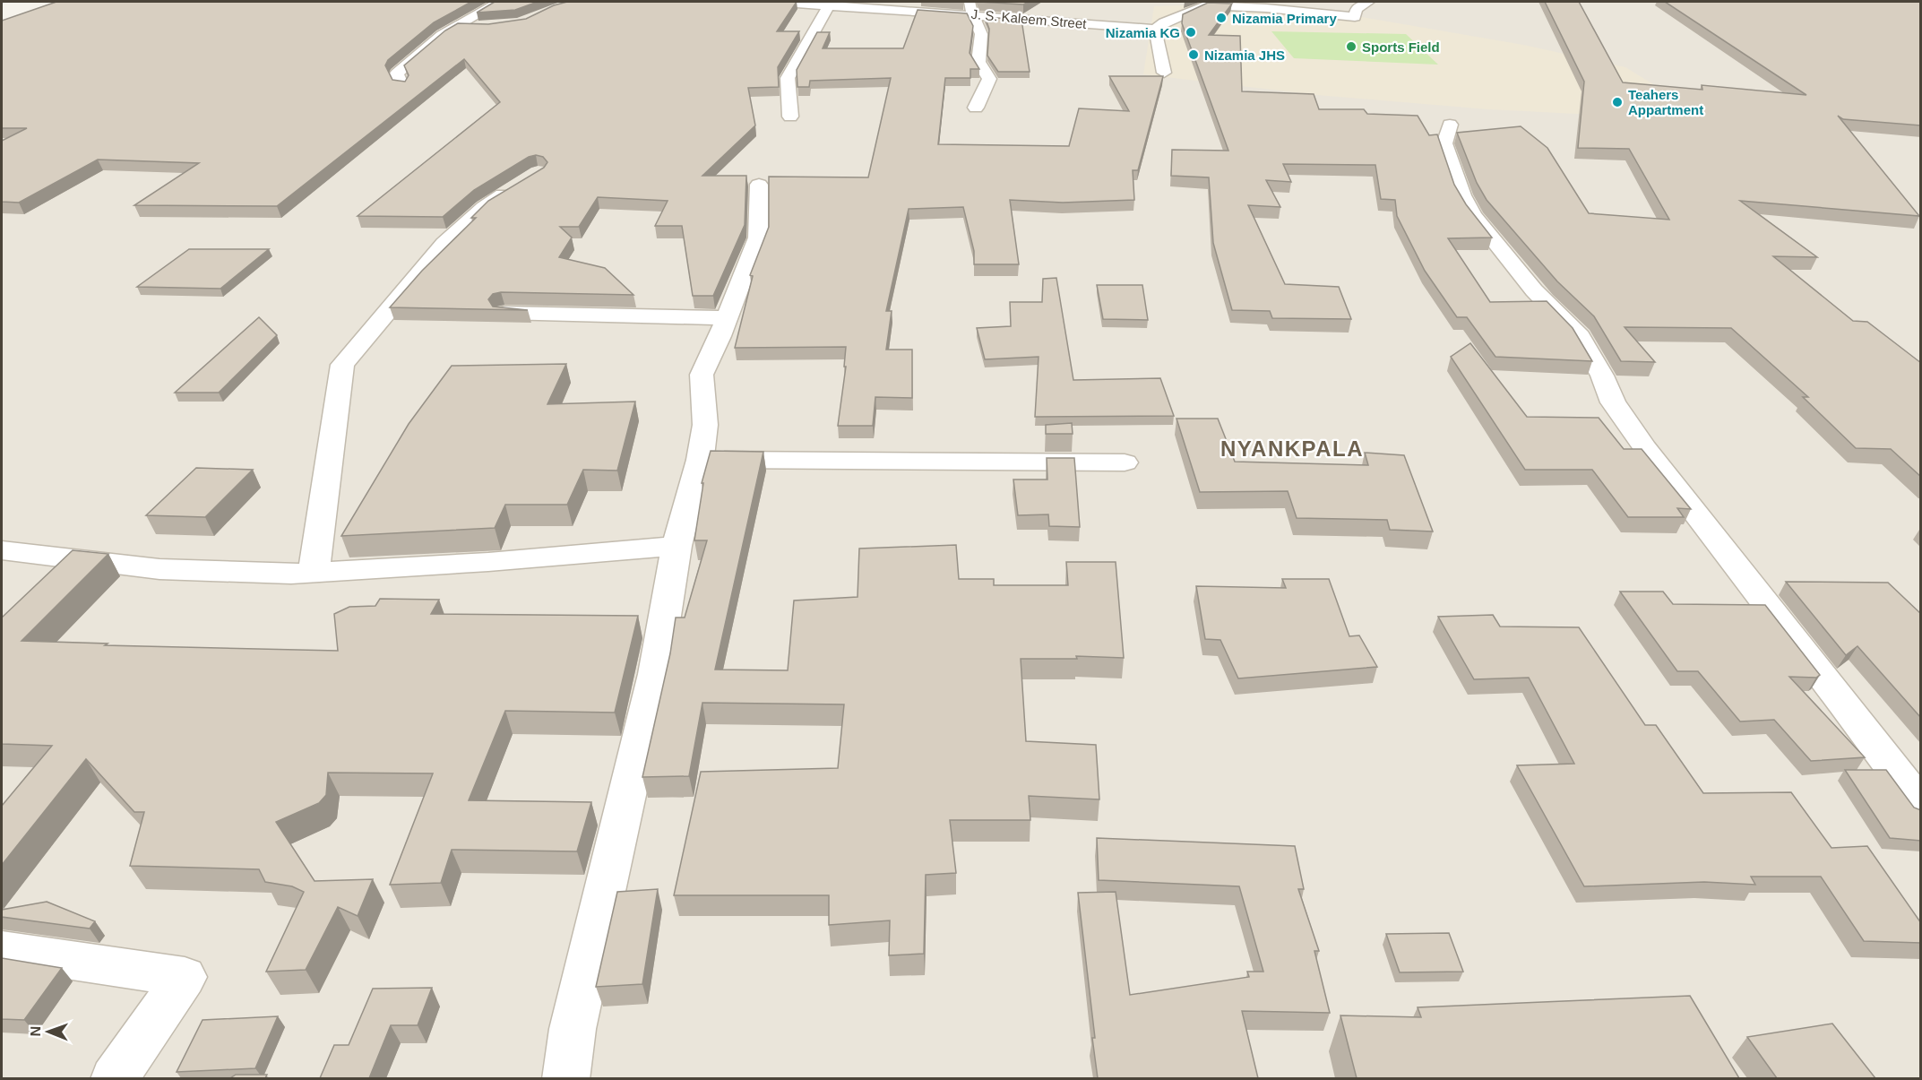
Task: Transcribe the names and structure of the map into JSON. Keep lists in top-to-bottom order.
{
  "streets": {
    "street": ["J. S. Kaleem Street"]
  },
  "districts": ["NYANKPALA"],
  "places": [
    "Nizamia Primary",
    "Nizamia KG",
    "Sports Field",
    "Nizamia JHS",
    "Teahers Appartment"
  ],
  "north": "left"
}
